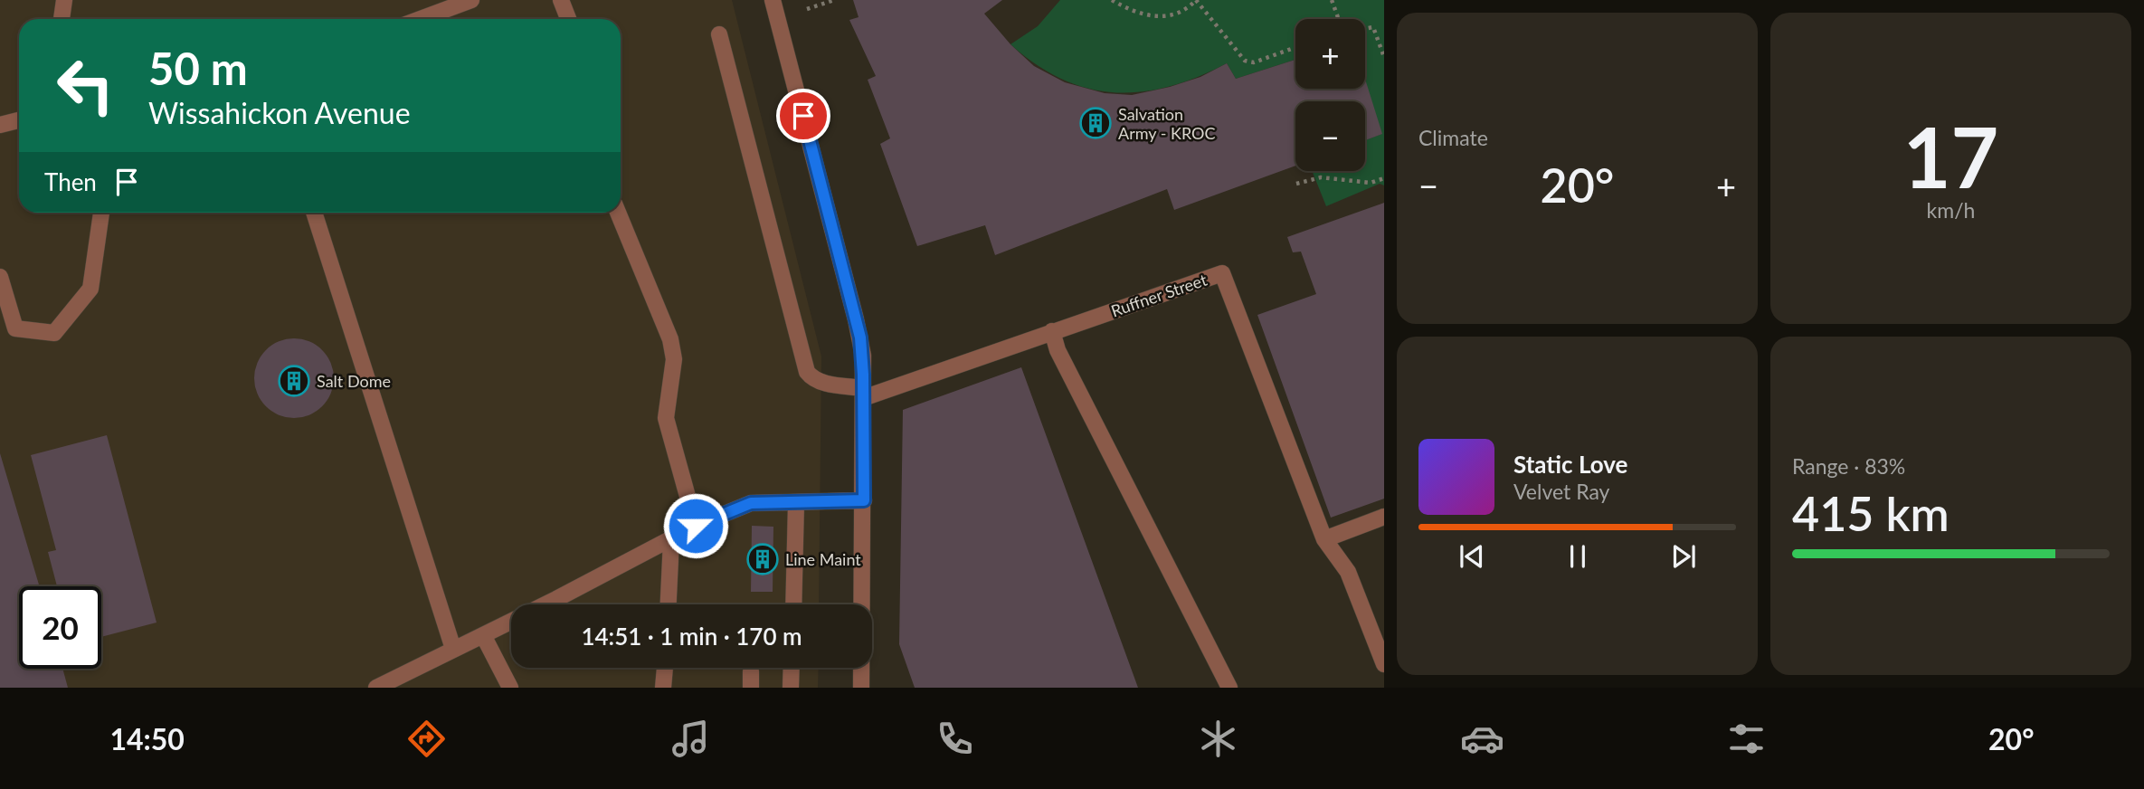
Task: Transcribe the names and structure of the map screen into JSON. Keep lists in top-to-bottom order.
{
  "streets": {
    "street": ["Ruffner Street"]
  },
  "places": {
    "building": ["Salvation Army - KROC", "Salt Dome", "Line Maint"]
  },
  "page": {
    "tile": [
      "Climate",
      ["17", "km/h"],
      ["Range · 83%", "415 km"]
    ],
    "map_buttons": ["+", "−"],
    "turn": ["50 m", "Wissahickon Avenue"],
    "then": "Then",
    "heat": ["−", "20°", "+"],
    "song": ["Static Love", "Velvet Ray"],
    "limit": "20",
    "trip": "14:51 · 1 min · 170 m",
    "tabs": ["14:50", "20°"]
  }
}
